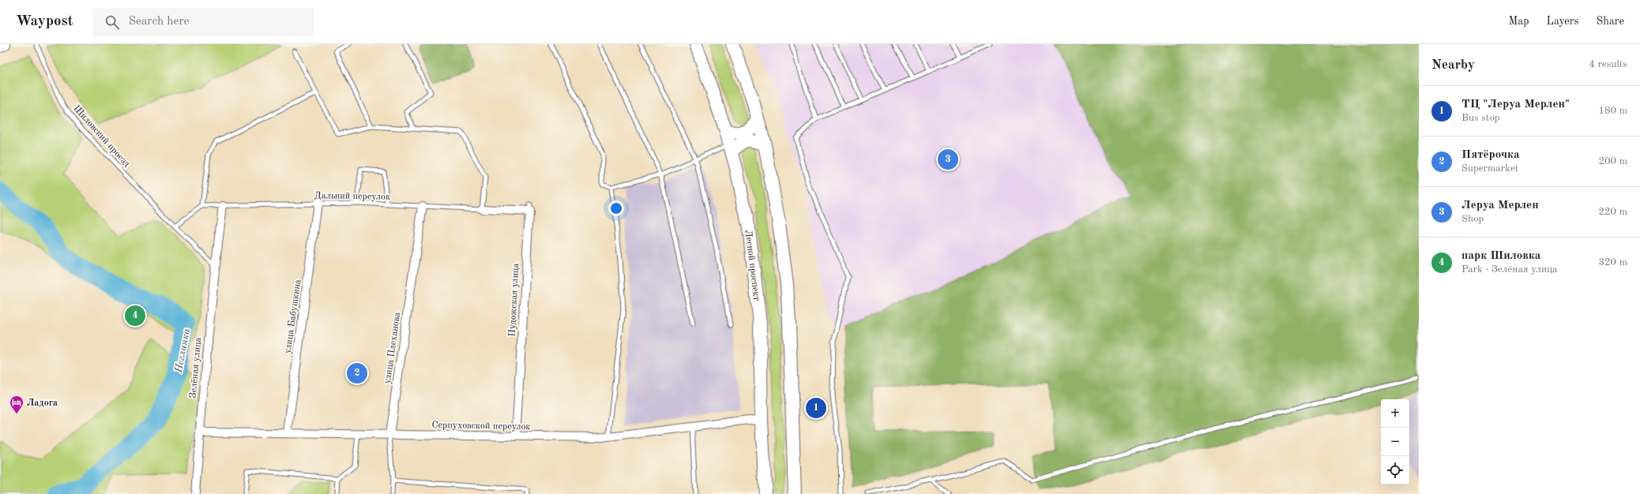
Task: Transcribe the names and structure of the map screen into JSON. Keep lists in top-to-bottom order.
{
  "streets": {
    "main road": ["Лесной проспект"],
    "street": [
      "Пудожская улица",
      "улица Бабушкина",
      "улица Плеханова",
      "Зелёная улица",
      "Серпуховской переулок"
    ],
    "lane": ["Шиловский проезд", "Дальний переулок"]
  },
  "crossings": [
    ["Шиловский проезд", "Зелёная улица"],
    ["Дальний переулок", "Пудожская улица"],
    ["Дальний переулок", "улица Бабушкина"],
    ["Дальний переулок", "улица Плеханова"],
    ["Дальний переулок", "Зелёная улица"],
    ["Лесной проспект", "Серпуховской переулок"],
    ["Пудожская улица", "Серпуховской переулок"],
    ["улица Бабушкина", "Серпуховской переулок"],
    ["улица Плеханова", "Серпуховской переулок"],
    ["Зелёная улица", "Серпуховской переулок"]
  ],
  "water": ["Неглинка"],
  "places": {
    "hotel": ["Ладога"]
  },
  "page": {
    "header": "Waypost",
    "search": "Search here",
    "nav": ["Map", "Layers", "Share"],
    "heading": ["Nearby", "4 results"],
    "list": [
      {
        "mark": "1",
        "name": "ТЦ \"Леруа Мерлен\"",
        "note": "Bus stop",
        "value": "180 m"
      },
      {
        "mark": "2",
        "name": "Пятёрочка",
        "note": "Supermarket",
        "value": "200 m"
      },
      {
        "mark": "3",
        "name": "Леруа Мерлен",
        "note": "Shop",
        "value": "220 m"
      },
      {
        "mark": "4",
        "name": "парк Шиловка",
        "note": "Park · Зелёная улица",
        "value": "320 m"
      }
    ],
    "pins": [
      "3",
      "4",
      "2",
      "1"
    ],
    "map_buttons": ["+", "−"]
  }
}
